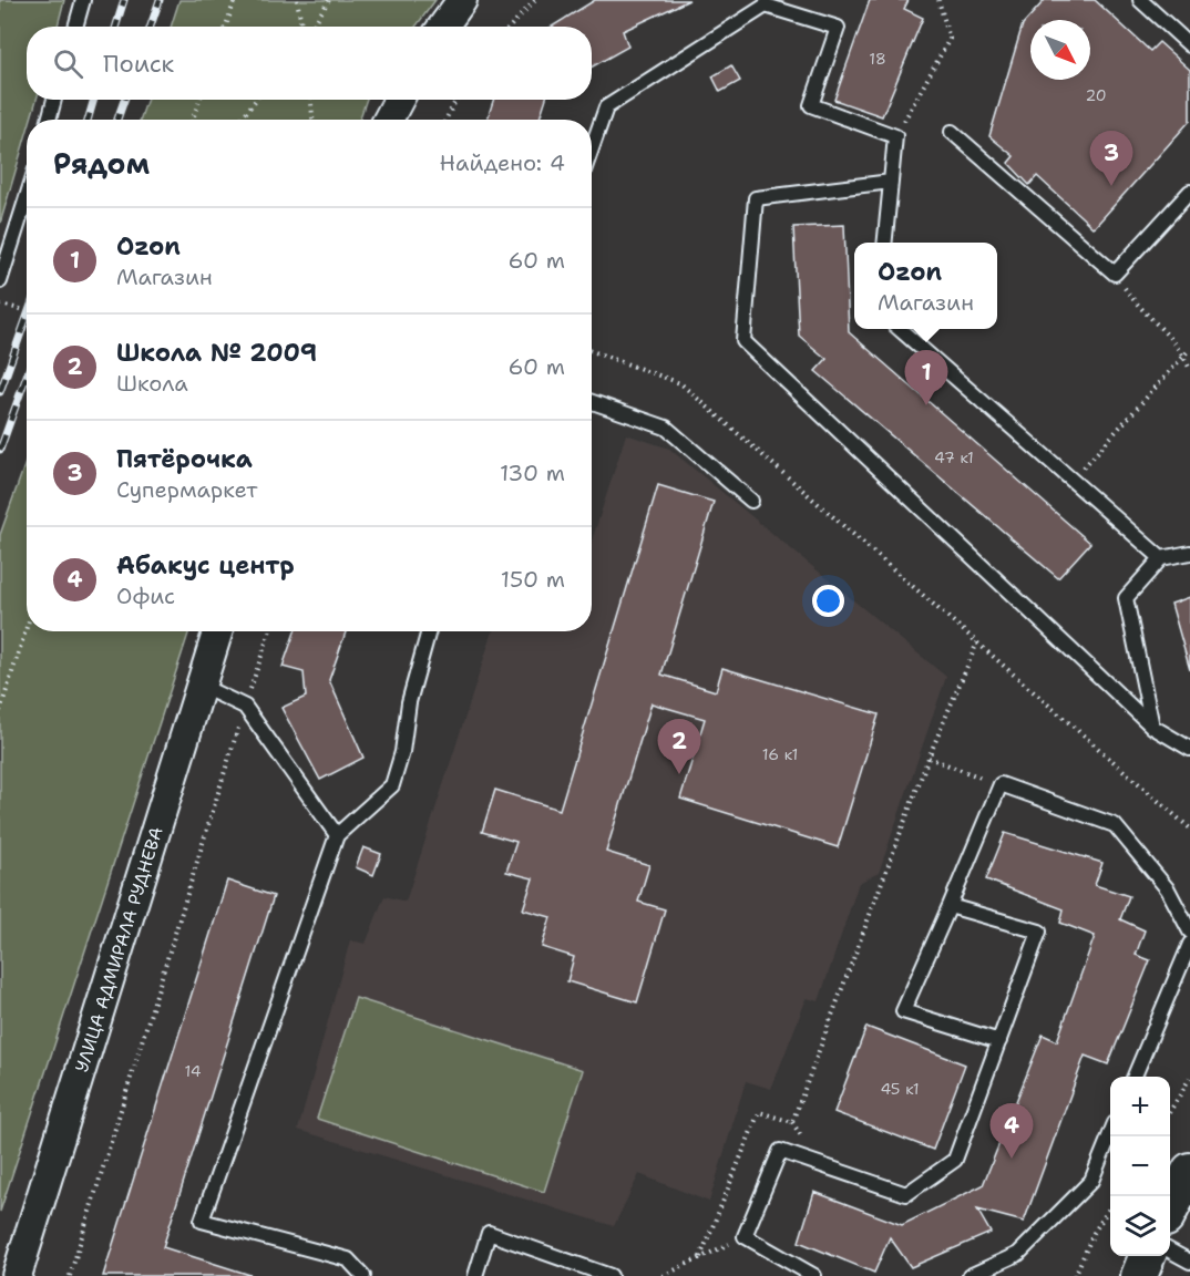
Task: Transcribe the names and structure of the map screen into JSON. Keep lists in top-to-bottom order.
{
  "streets": {
    "street": ["УЛИЦА АДМИРАЛА РУДНЕВА"]
  },
  "house_numbers": [
    "18",
    "20",
    "47 к1",
    "16 к1",
    "14",
    "45 к1"
  ],
  "north": "bottom right",
  "page": {
    "search": "Поиск",
    "heading": ["Рядом", "Найдено: 4"],
    "pins": [
      "3",
      "1",
      "2",
      "4"
    ],
    "list": [
      {
        "mark": "1",
        "name": "Ozon",
        "note": "Магазин",
        "value": "60 m"
      },
      {
        "mark": "2",
        "name": "Школа № 2009",
        "note": "Школа",
        "value": "60 m"
      },
      {
        "mark": "3",
        "name": "Пятёрочка",
        "note": "Супермаркет",
        "value": "130 m"
      },
      {
        "mark": "4",
        "name": "Абакус центр",
        "note": "Офис",
        "value": "150 m"
      }
    ],
    "popup": ["Ozon", "Магазин"],
    "map_buttons": ["+", "−"]
  }
}
